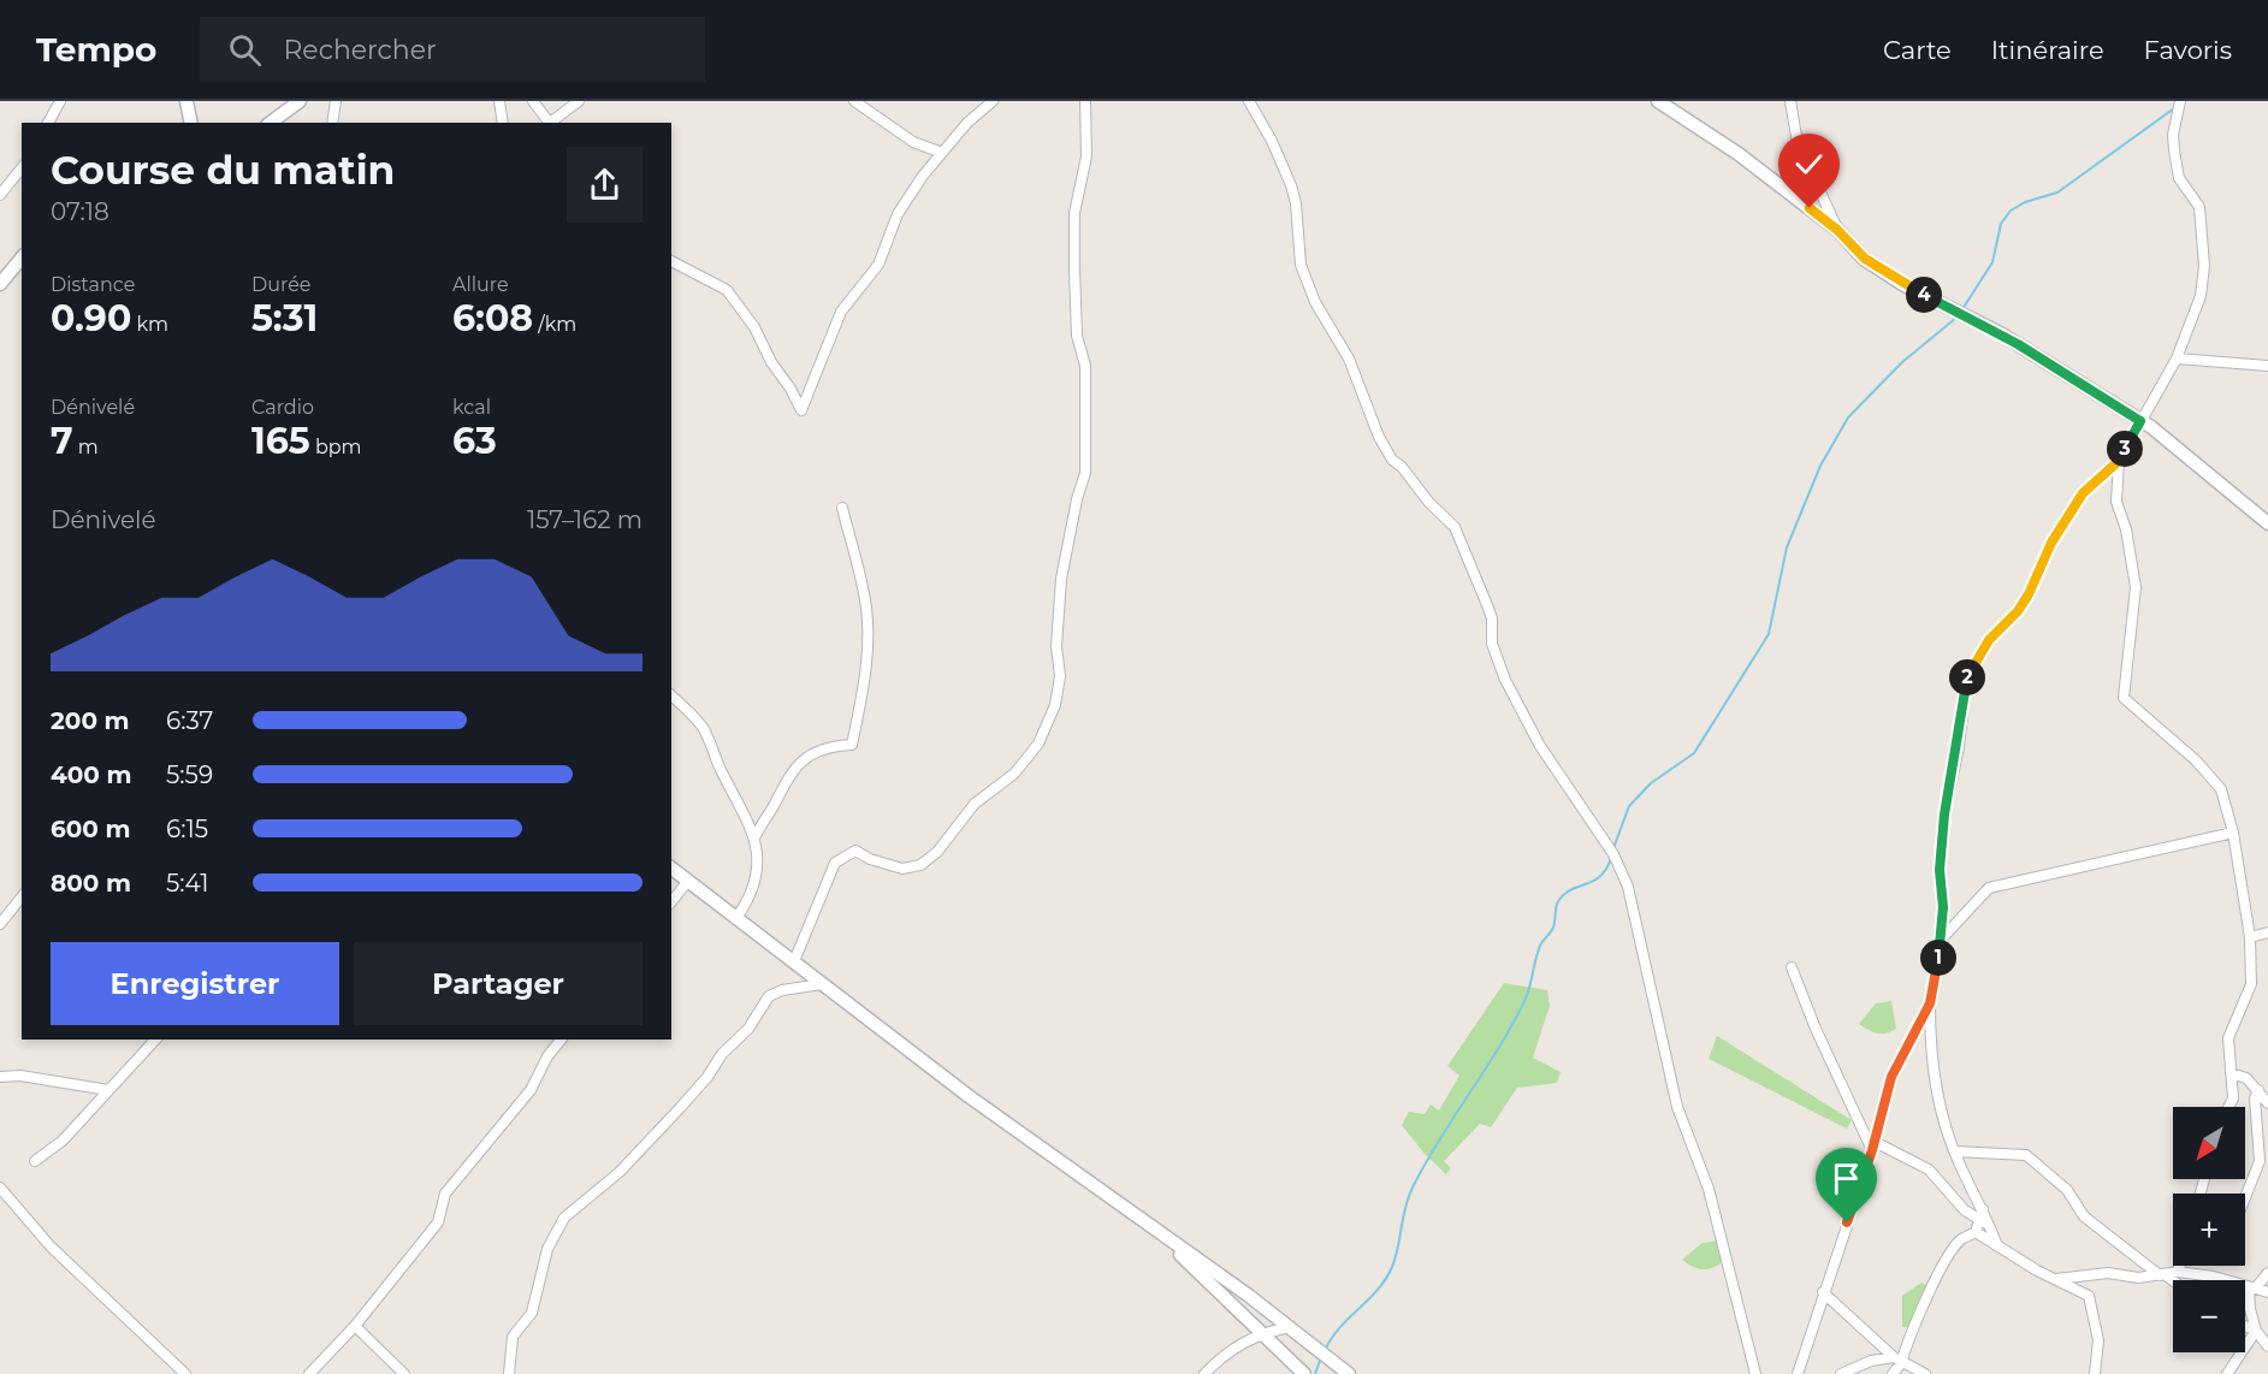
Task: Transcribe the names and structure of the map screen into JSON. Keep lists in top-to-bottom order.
{
  "north": "bottom left",
  "page": {
    "header": "Tempo",
    "search": "Rechercher",
    "nav": ["Carte", "Itinéraire", "Favoris"],
    "heading": ["Course du matin", "07:18"],
    "stats": [
      ["Distance", "0.90 km"],
      ["Durée", "5:31"],
      ["Allure", "6:08 /km"],
      ["Dénivelé", "7 m"],
      ["Cardio", "165 bpm"],
      ["kcal", "63"]
    ],
    "pins": [
      "4",
      "3",
      "2",
      "1"
    ],
    "chart": ["Dénivelé", "157–162 m"],
    "list": [
      {
        "name": "200 m",
        "note": "6:37"
      },
      {
        "name": "400 m",
        "note": "5:59"
      },
      {
        "name": "600 m",
        "note": "6:15"
      },
      {
        "name": "800 m",
        "note": "5:41"
      }
    ],
    "buttons": ["Enregistrer", "Partager"],
    "map_buttons": ["+", "−"]
  }
}
